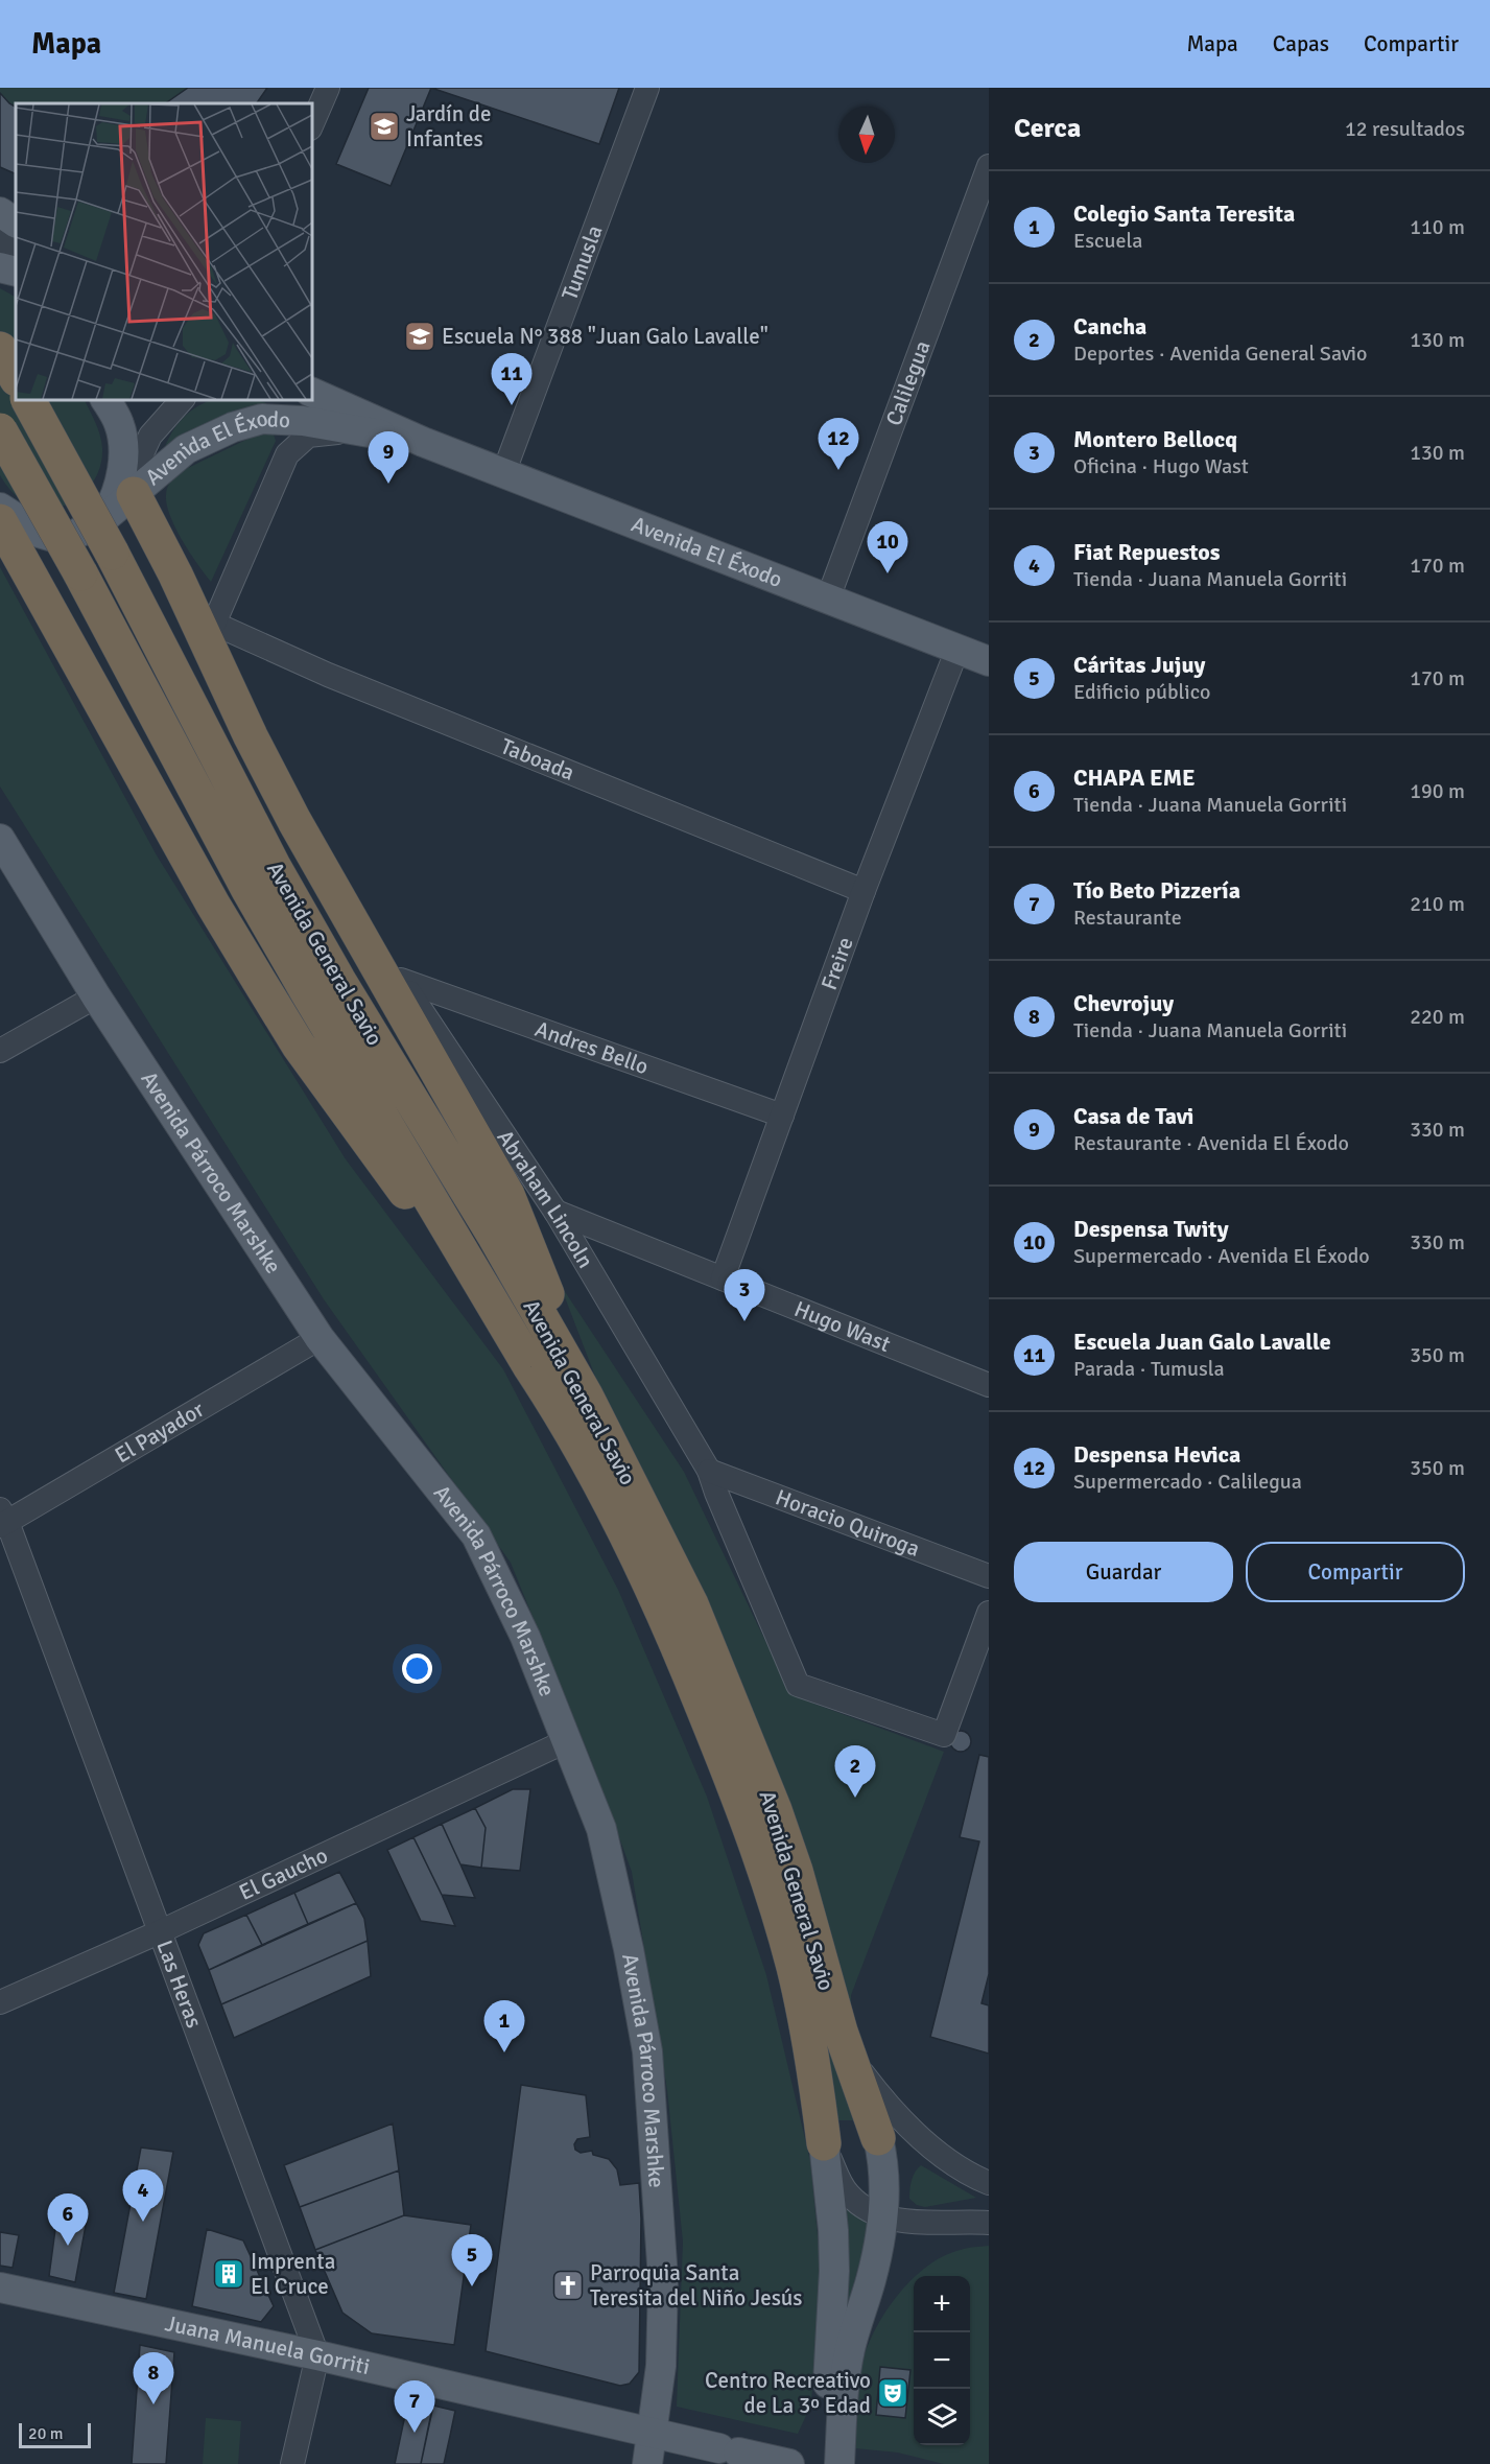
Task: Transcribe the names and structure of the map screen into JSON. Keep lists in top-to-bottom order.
{
  "streets": {
    "highway": ["Avenida General Savio"],
    "main road": ["Avenida El Éxodo", "Avenida Párroco Marshke", "Juana Manuela Gorriti"],
    "street": [
      "Tumusla",
      "Calilegua",
      "Taboada",
      "Freire",
      "Andres Bello",
      "Abraham Lincoln",
      "Hugo Wast",
      "El Payador",
      "Horacio Quiroga",
      "El Gaucho",
      "Las Heras"
    ]
  },
  "crossings": [
    ["Tumusla", "Avenida El Éxodo"],
    ["Calilegua", "Avenida El Éxodo"],
    ["Avenida El Éxodo", "Freire"],
    ["Taboada", "Freire"],
    ["Freire", "Andres Bello"],
    ["Freire", "Hugo Wast"],
    ["Andres Bello", "Abraham Lincoln"],
    ["Avenida Párroco Marshke", "El Payador"],
    ["Avenida Párroco Marshke", "El Gaucho"],
    ["Avenida Párroco Marshke", "Juana Manuela Gorriti"],
    ["Abraham Lincoln", "Hugo Wast"],
    ["Abraham Lincoln", "Horacio Quiroga"],
    ["El Payador", "Las Heras"],
    ["El Gaucho", "Las Heras"],
    ["Las Heras", "Juana Manuela Gorriti"]
  ],
  "places": {
    "school or university": ["Jardín de Infantes", "Escuela N° 388 \"Juan Galo Lavalle\""],
    "building": ["Imprenta El Cruce"],
    "church": ["Parroquia Santa Teresita del Niño Jesús"],
    "theatre": ["Centro Recreativo de La 3º Edad"]
  },
  "scale_bar": "20 m",
  "north": "bottom",
  "page": {
    "header": "Mapa",
    "nav": ["Mapa", "Capas", "Compartir"],
    "heading": ["Cerca", "12 resultados"],
    "list": [
      {
        "mark": "1",
        "name": "Colegio Santa Teresita",
        "note": "Escuela",
        "value": "110 m"
      },
      {
        "mark": "2",
        "name": "Cancha",
        "note": "Deportes · Avenida General Savio",
        "value": "130 m"
      },
      {
        "mark": "3",
        "name": "Montero Bellocq",
        "note": "Oficina · Hugo Wast",
        "value": "130 m"
      },
      {
        "mark": "4",
        "name": "Fiat Repuestos",
        "note": "Tienda · Juana Manuela Gorriti",
        "value": "170 m"
      },
      {
        "mark": "5",
        "name": "Cáritas Jujuy",
        "note": "Edificio público",
        "value": "170 m"
      },
      {
        "mark": "6",
        "name": "CHAPA EME",
        "note": "Tienda · Juana Manuela Gorriti",
        "value": "190 m"
      },
      {
        "mark": "7",
        "name": "Tío Beto Pizzería",
        "note": "Restaurante",
        "value": "210 m"
      },
      {
        "mark": "8",
        "name": "Chevrojuy",
        "note": "Tienda · Juana Manuela Gorriti",
        "value": "220 m"
      },
      {
        "mark": "9",
        "name": "Casa de Tavi",
        "note": "Restaurante · Avenida El Éxodo",
        "value": "330 m"
      },
      {
        "mark": "10",
        "name": "Despensa Twity",
        "note": "Supermercado · Avenida El Éxodo",
        "value": "330 m"
      },
      {
        "mark": "11",
        "name": "Escuela Juan Galo Lavalle",
        "note": "Parada · Tumusla",
        "value": "350 m"
      },
      {
        "mark": "12",
        "name": "Despensa Hevica",
        "note": "Supermercado · Calilegua",
        "value": "350 m"
      }
    ],
    "pins": [
      "11",
      "12",
      "9",
      "10",
      "3",
      "2",
      "1",
      "4",
      "6",
      "5",
      "8",
      "7"
    ],
    "buttons": ["Guardar", "Compartir"],
    "map_buttons": ["+", "−"],
    "scale": "20 m"
  }
}
